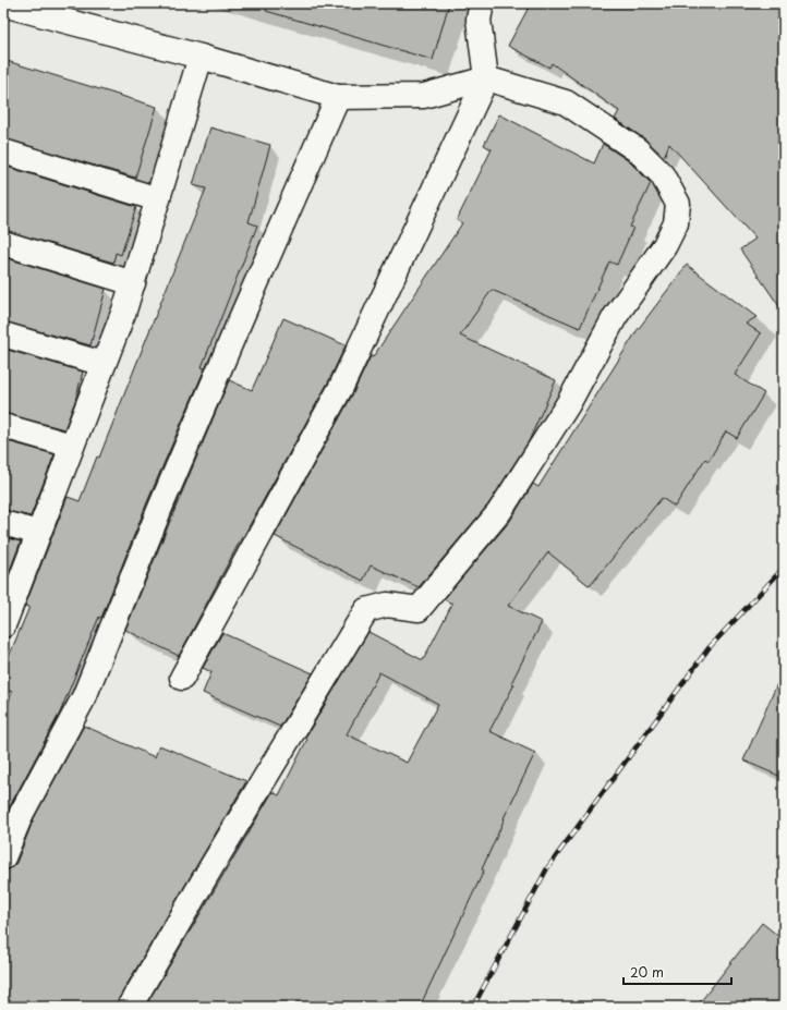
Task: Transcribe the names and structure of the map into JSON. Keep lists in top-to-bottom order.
{
  "scale_bar": "20 m"
}
